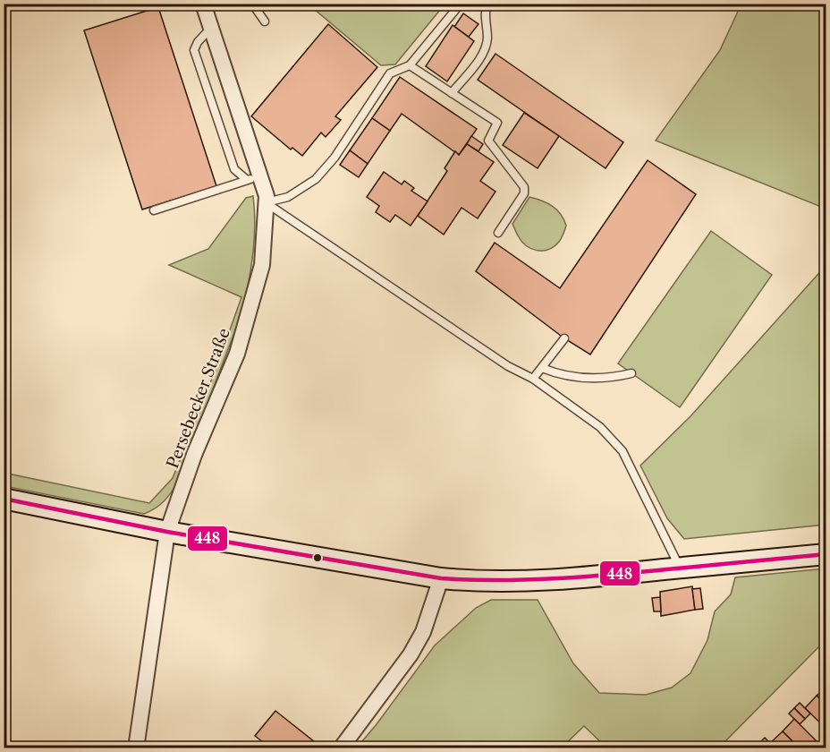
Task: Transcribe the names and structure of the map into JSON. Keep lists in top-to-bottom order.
{
  "streets": {
    "street": ["Persebecker Straße"]
  },
  "lines": ["transit line 448"]
}
